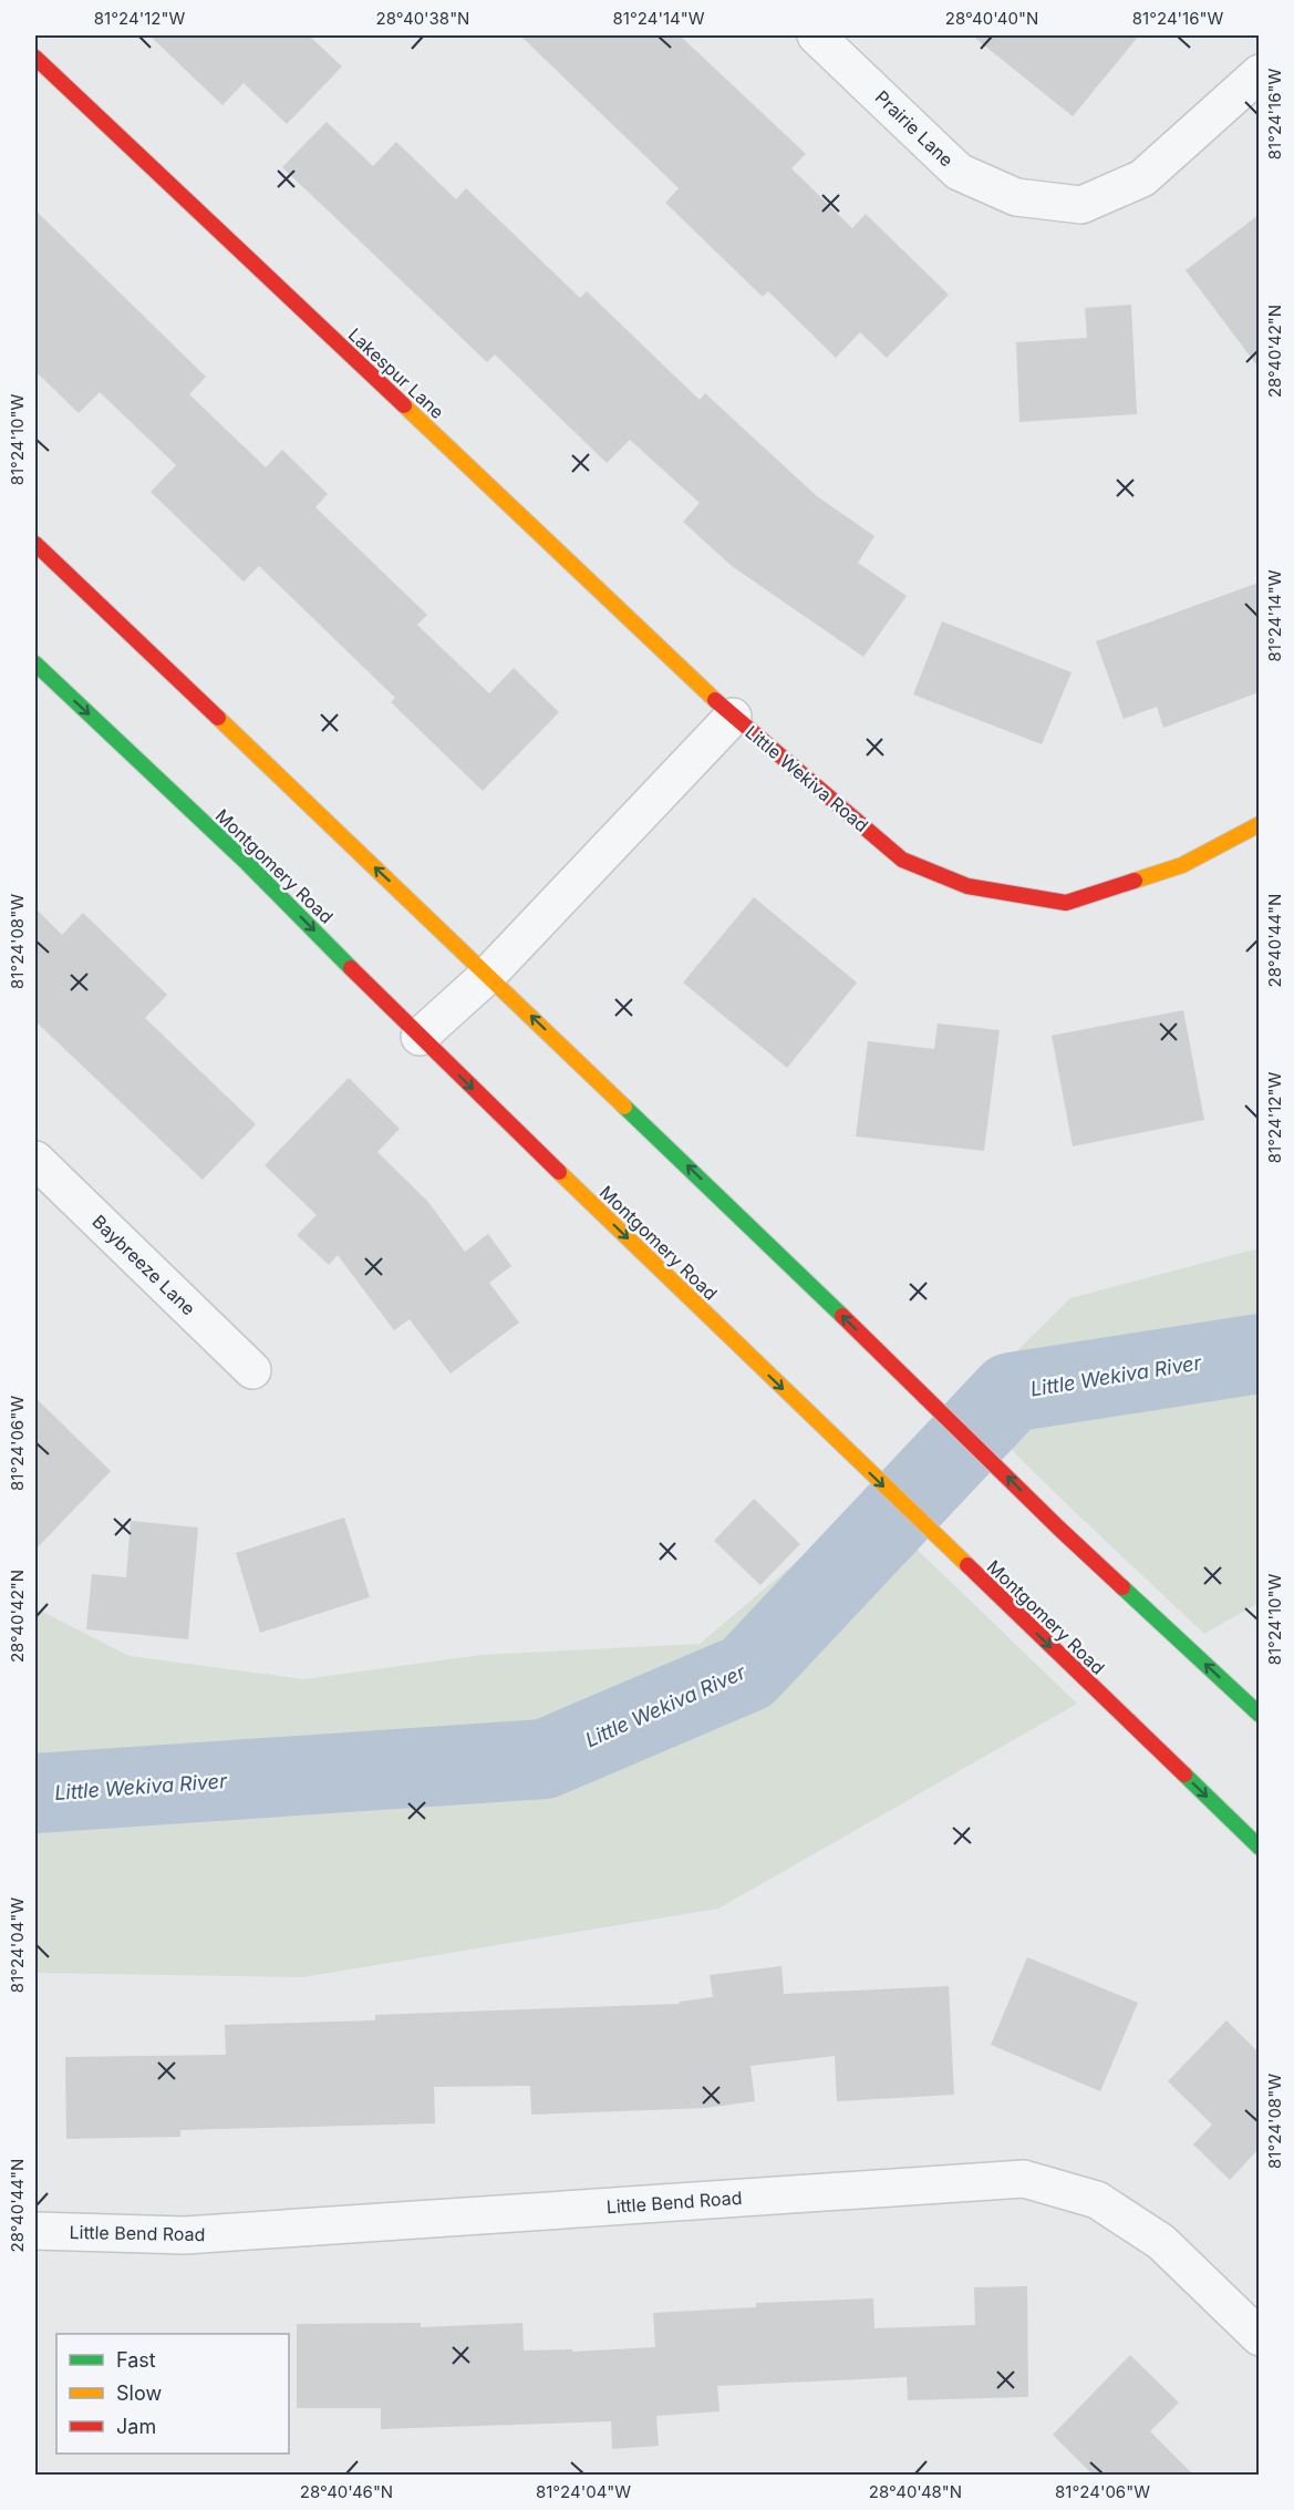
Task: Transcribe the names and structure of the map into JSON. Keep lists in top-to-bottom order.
{
  "streets": {
    "main road": ["Lakespur Lane", "Little Wekiva Road", "Montgomery Road"],
    "street": ["Prairie Lane", "Baybreeze Lane", "Little Bend Road"]
  },
  "crossings": [
    ["Lakespur Lane", "Little Wekiva Road"],
    ["Little Wekiva Road", "Montgomery Road"]
  ],
  "water": ["Little Wekiva River"],
  "legend": ["Fast", "Slow", "Jam"],
  "coordinates": [
    "81°24'12\"W",
    "28°40'38\"N",
    "81°24'14\"W",
    "28°40'40\"N",
    "81°24'16\"W",
    "28°40'42\"N",
    "81°24'10\"W",
    "28°40'44\"N",
    "81°24'08\"W",
    "81°24'06\"W",
    "81°24'04\"W",
    "28°40'46\"N",
    "28°40'48\"N"
  ]
}
